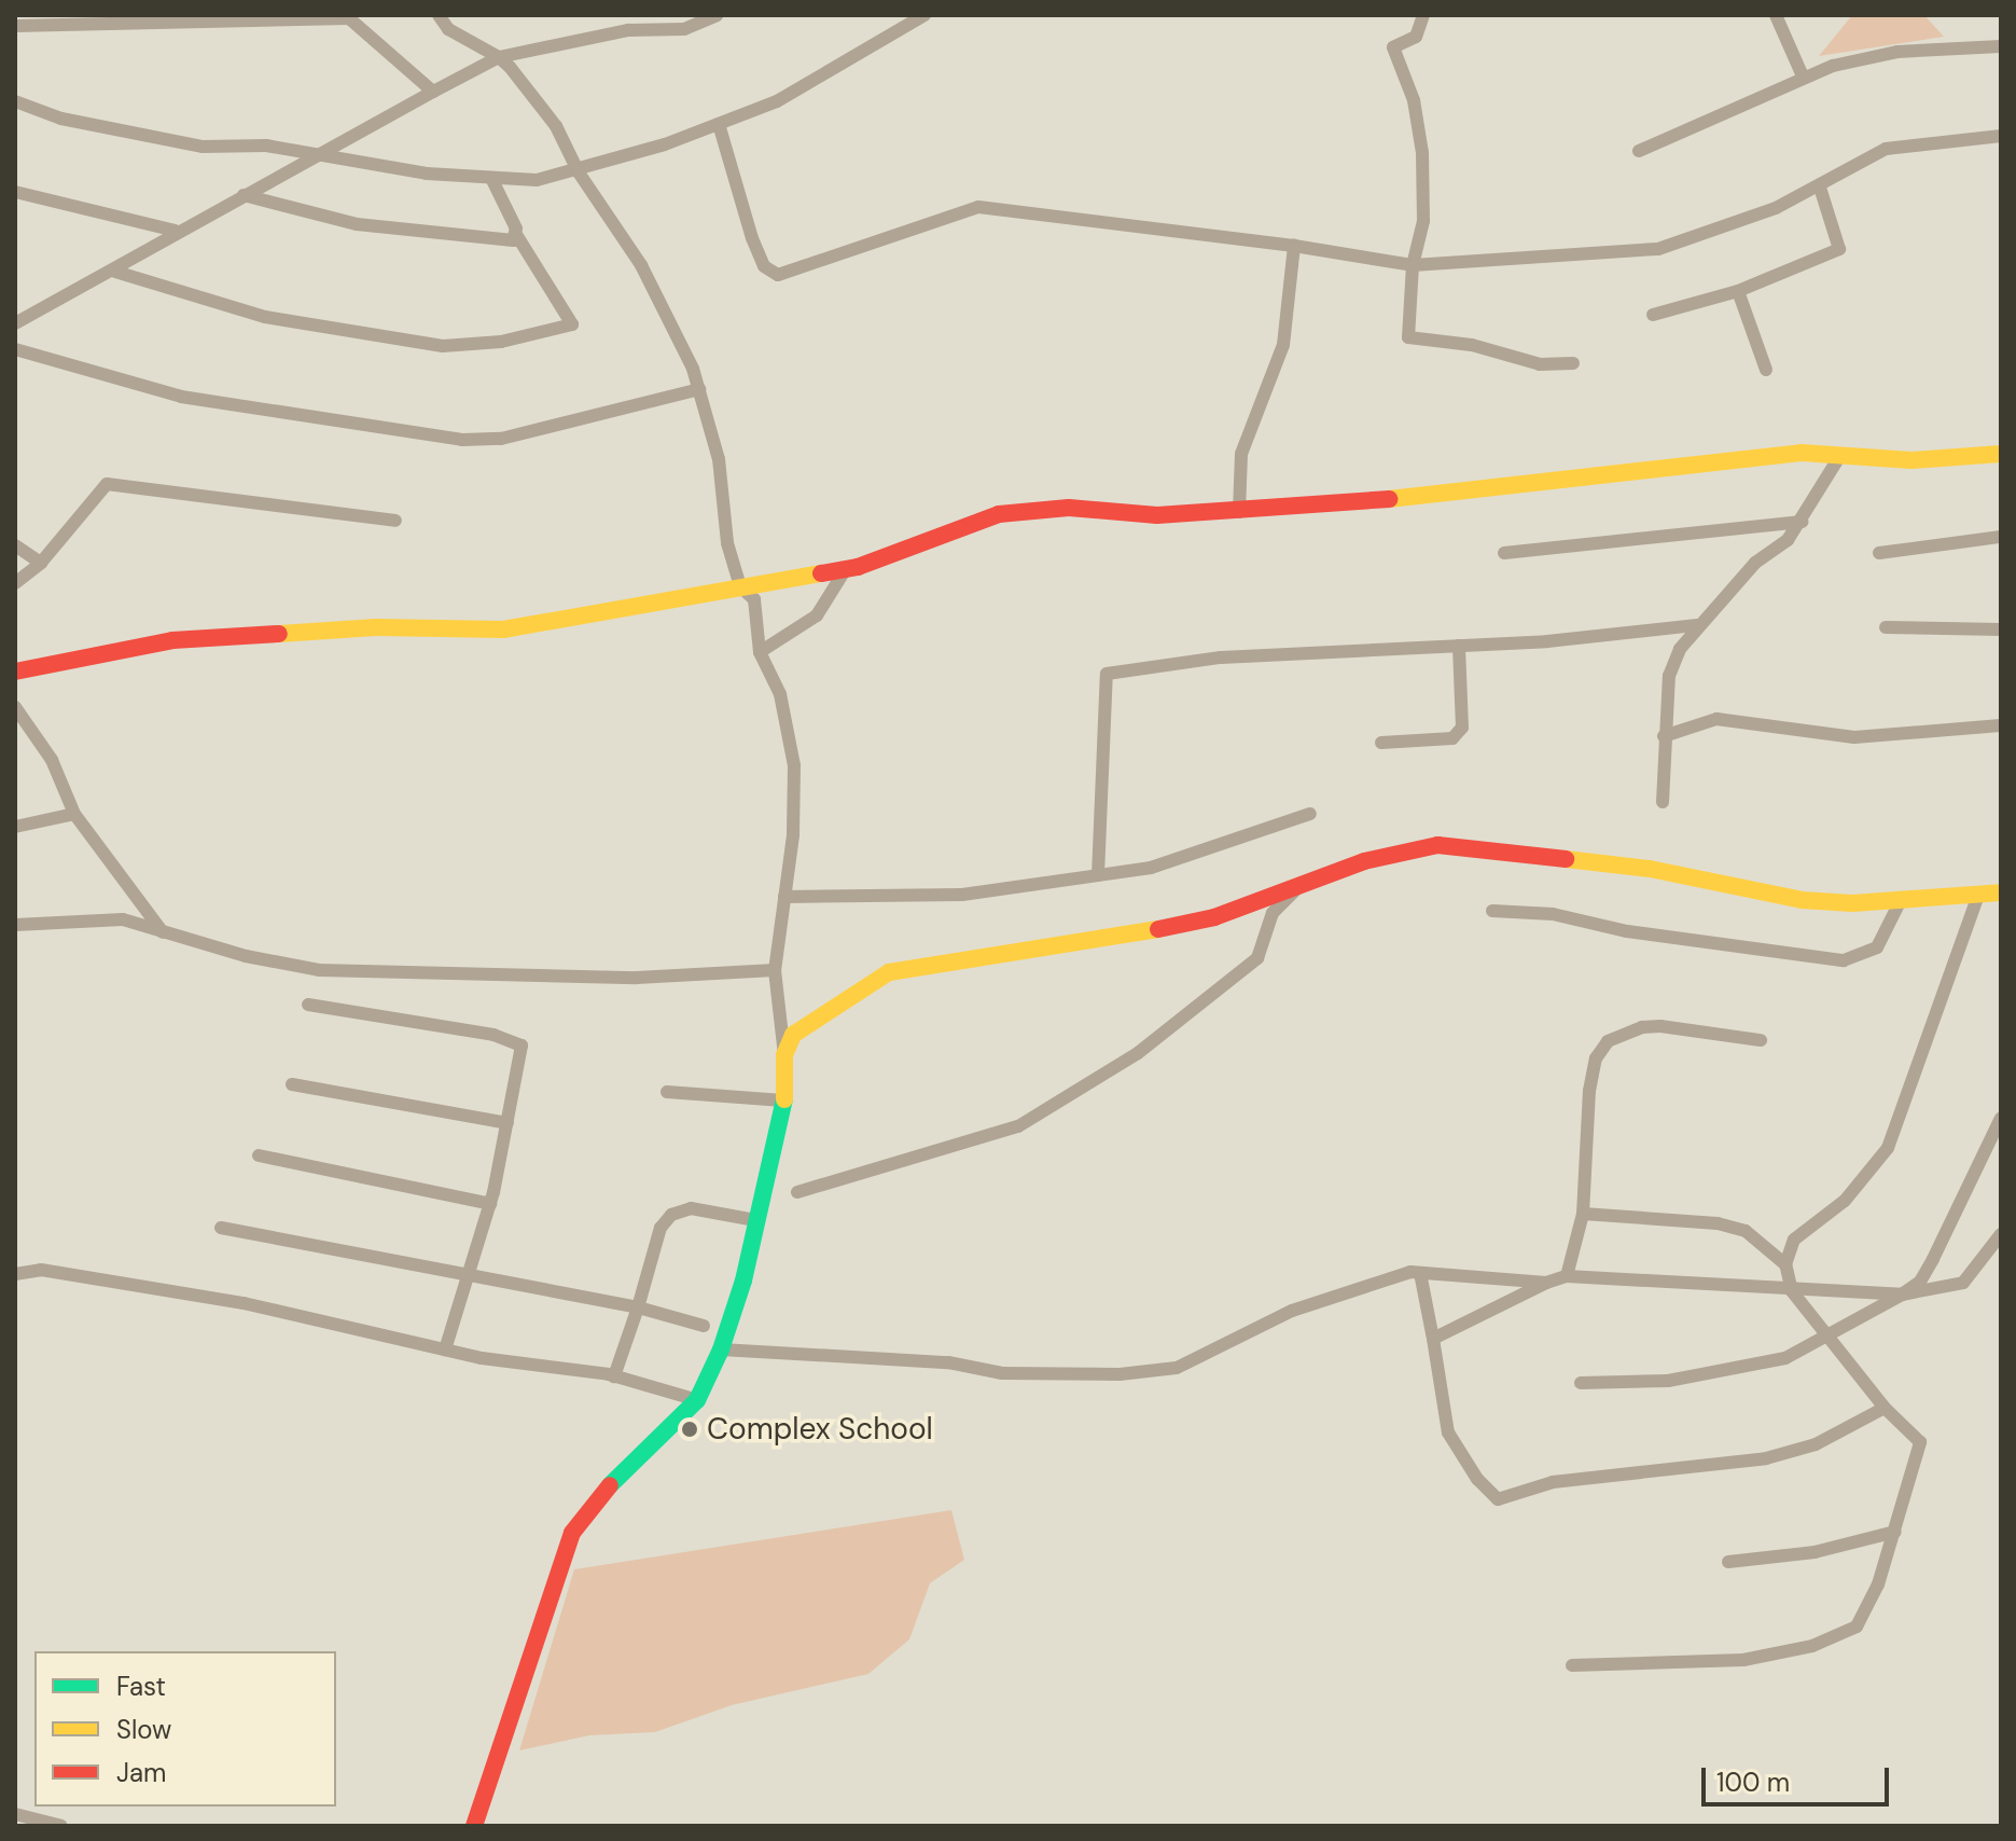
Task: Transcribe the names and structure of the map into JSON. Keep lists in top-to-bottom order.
{
  "places": ["Complex School"],
  "legend": ["Fast", "Slow", "Jam"],
  "scale_bar": "100 m"
}
